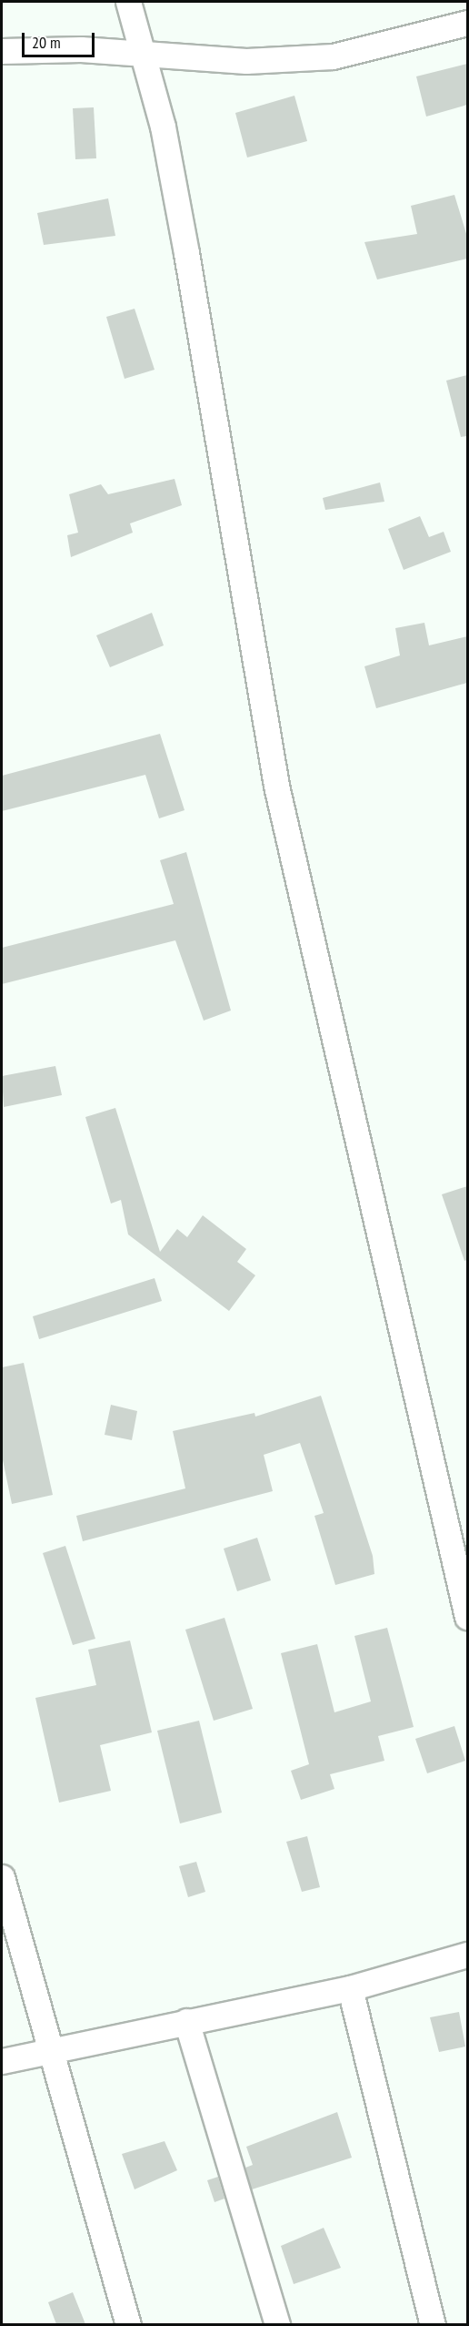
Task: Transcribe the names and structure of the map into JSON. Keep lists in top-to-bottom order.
{
  "scale_bar": "20 m"
}
